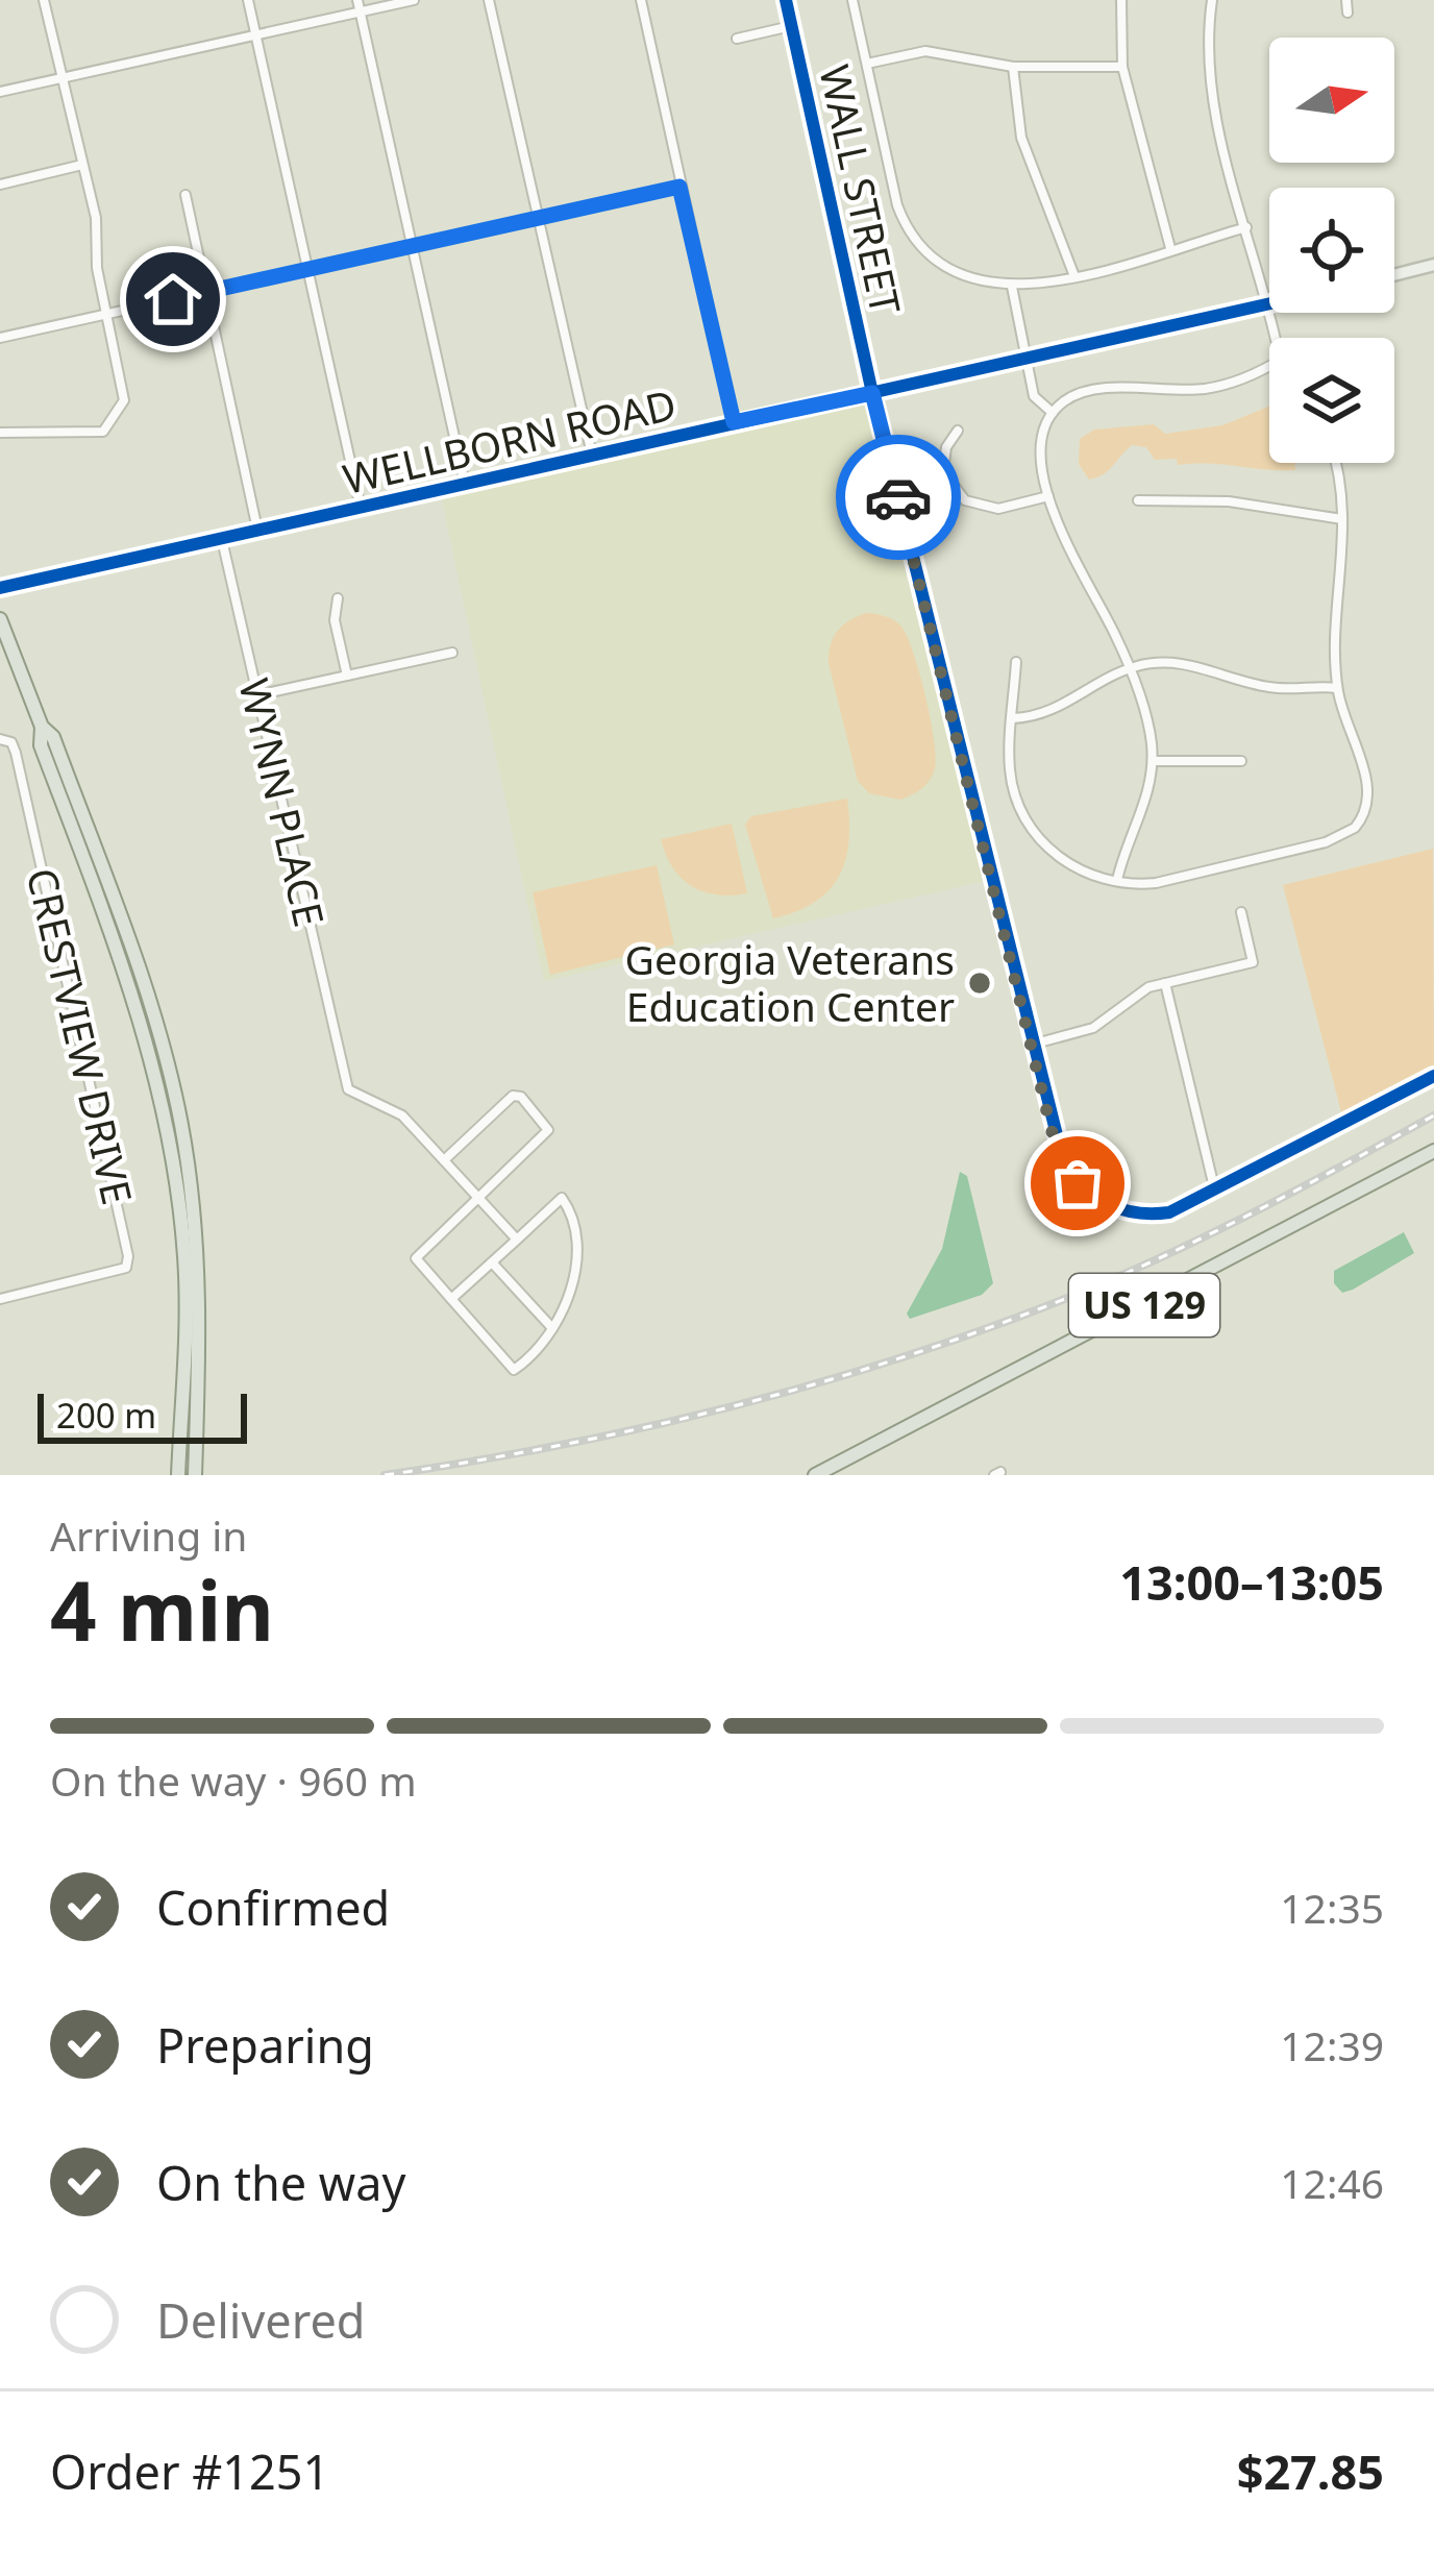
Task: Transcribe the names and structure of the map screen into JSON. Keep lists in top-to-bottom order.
{
  "streets": {
    "main road": ["US 129"],
    "street": [
      "WALL STREET",
      "WELLBORN ROAD",
      "WYNN PLACE",
      "CRESTVIEW DRIVE"
    ]
  },
  "crossings": [
    ["WALL STREET", "WELLBORN ROAD"],
    ["WELLBORN ROAD", "WYNN PLACE"]
  ],
  "places": ["Georgia Veterans Education Center"],
  "scale_bar": "200 m",
  "north": "right",
  "page": {
    "scale": "200 m",
    "heading": ["4 min", "Arriving in", "13:00–13:05"],
    "panel": ["Order #1251", "$27.85"],
    "bar": "On the way · 960 m",
    "list": [
      ["Confirmed", "12:35"],
      ["Preparing", "12:39"],
      ["On the way", "12:46"],
      "Delivered"
    ]
  }
}
